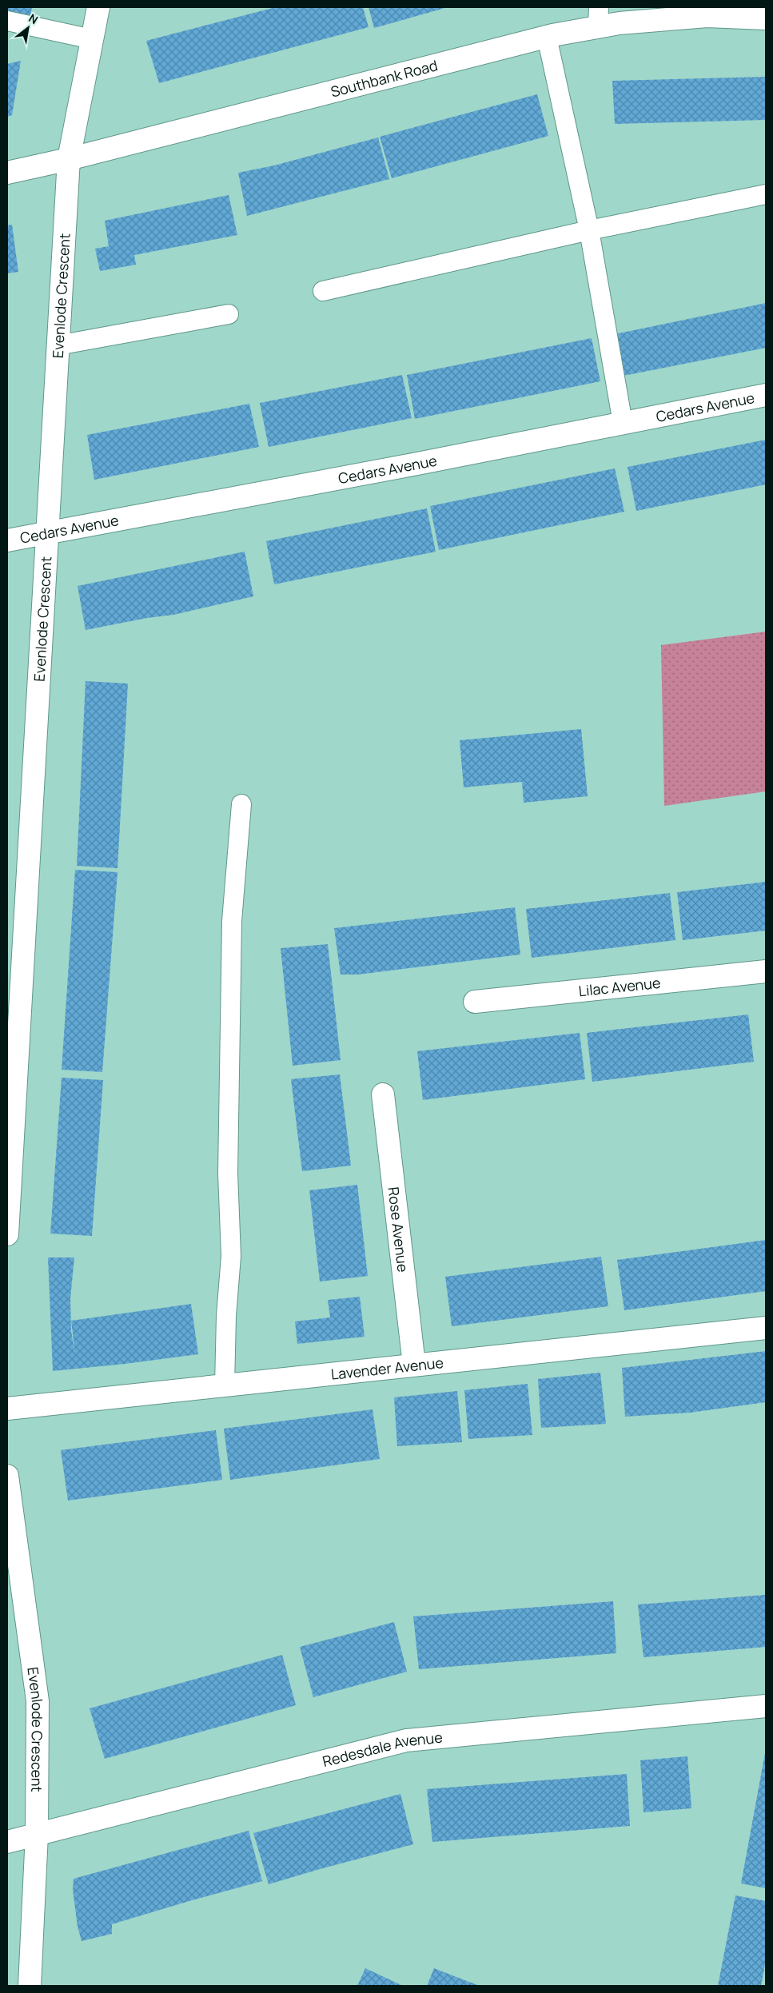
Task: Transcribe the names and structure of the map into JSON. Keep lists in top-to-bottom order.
{
  "streets": {
    "street": [
      "Southbank Road",
      "Evenlode Crescent",
      "Cedars Avenue",
      "Lilac Avenue",
      "Rose Avenue",
      "Lavender Avenue",
      "Redesdale Avenue"
    ]
  },
  "crossings": [
    ["Southbank Road", "Evenlode Crescent"],
    ["Evenlode Crescent", "Cedars Avenue"],
    ["Evenlode Crescent", "Redesdale Avenue"],
    ["Rose Avenue", "Lavender Avenue"]
  ],
  "north": "top right"
}
